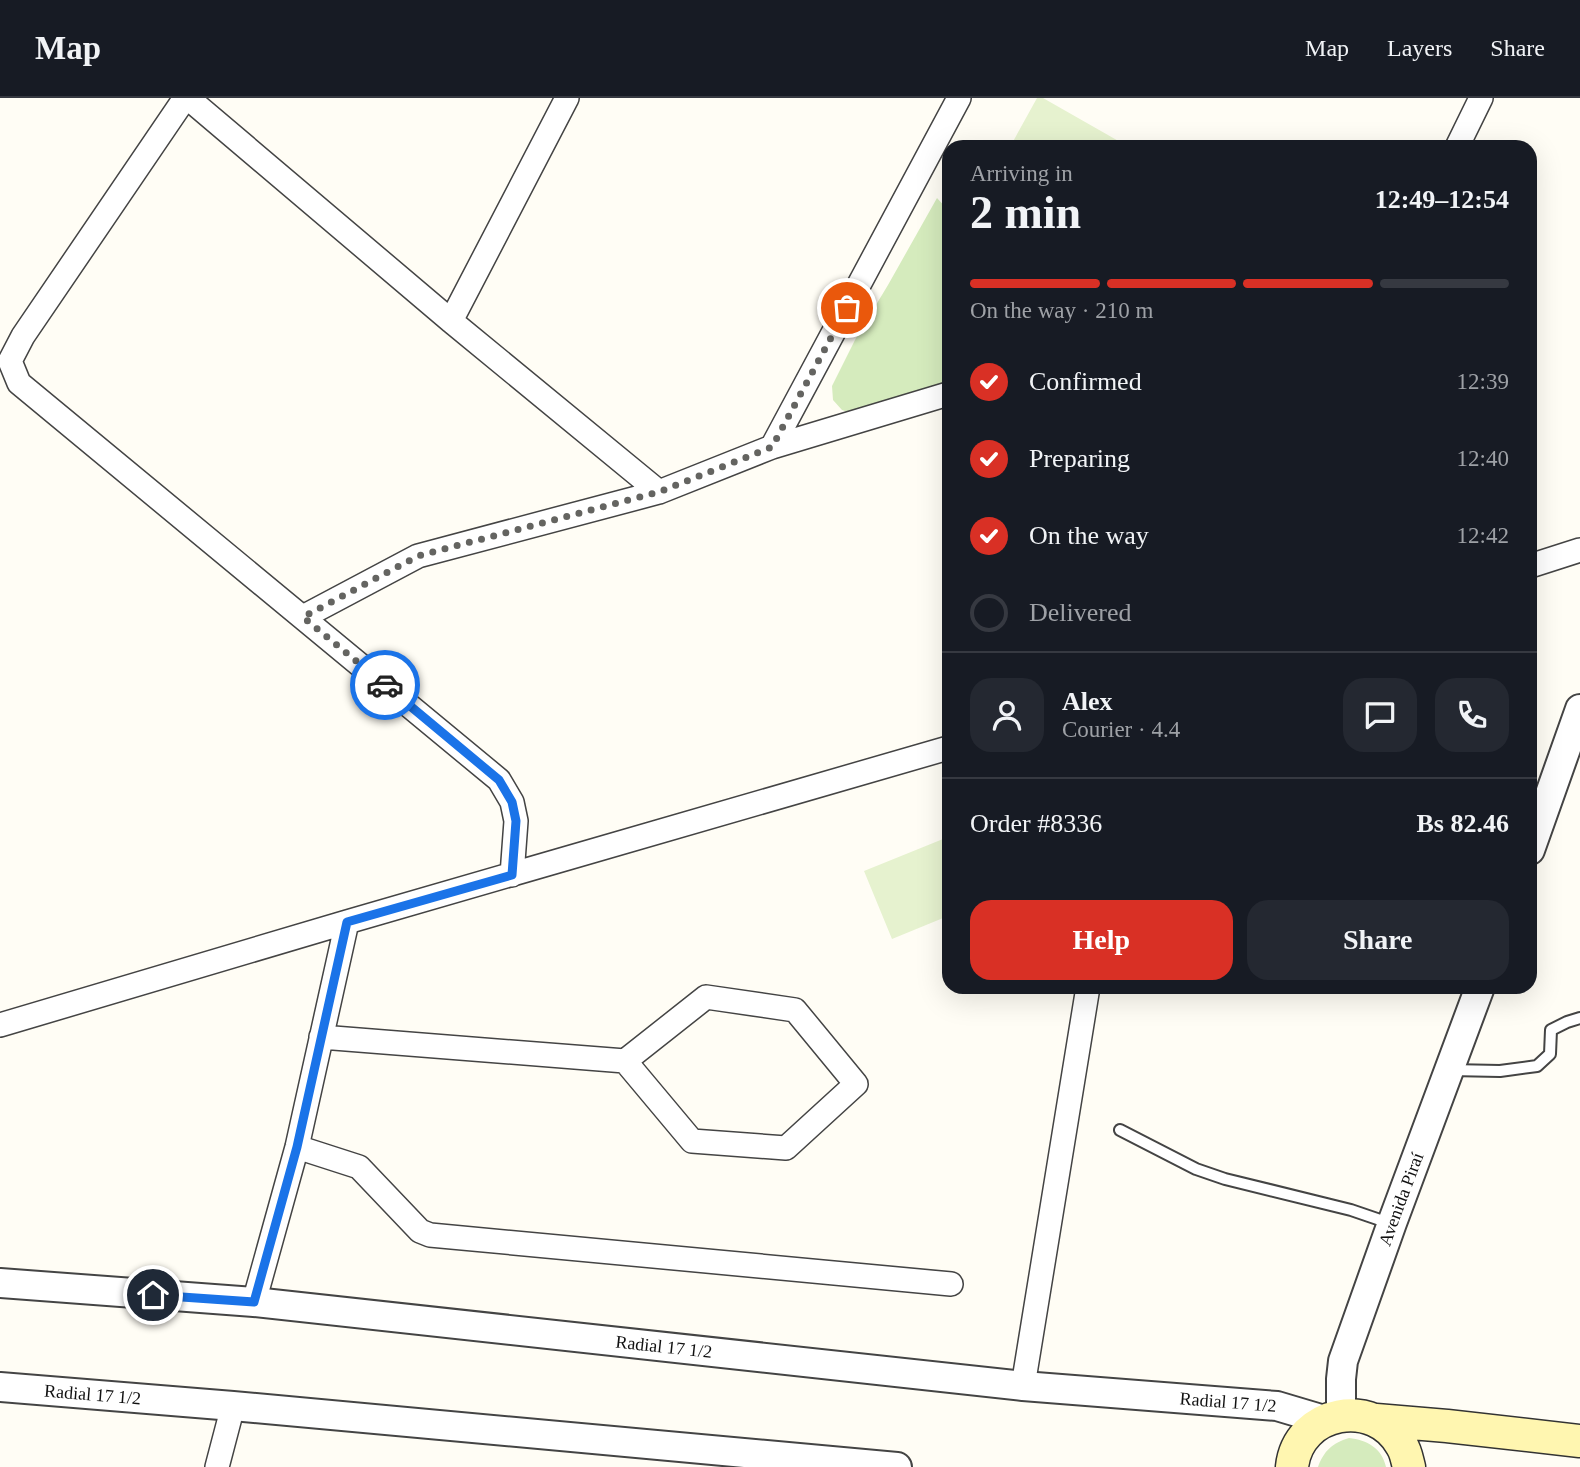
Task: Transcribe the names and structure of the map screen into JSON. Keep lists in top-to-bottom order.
{
  "streets": {
    "street": ["Avenida Piraí", "Radial 17 1/2"]
  },
  "crossings": [
    ["Avenida Piraí", "Radial 17 1/2"]
  ],
  "page": {
    "header": "Map",
    "nav": ["Map", "Layers", "Share"],
    "heading": ["2 min", "Arriving in", "12:49–12:54"],
    "panel": [
      "Alex",
      "Courier · 4.4",
      "Order #8336",
      "Bs 82.46"
    ],
    "bar": "On the way · 210 m",
    "list": [
      ["Confirmed", "12:39"],
      ["Preparing", "12:40"],
      ["On the way", "12:42"],
      "Delivered"
    ],
    "buttons": ["Help", "Share"]
  }
}
